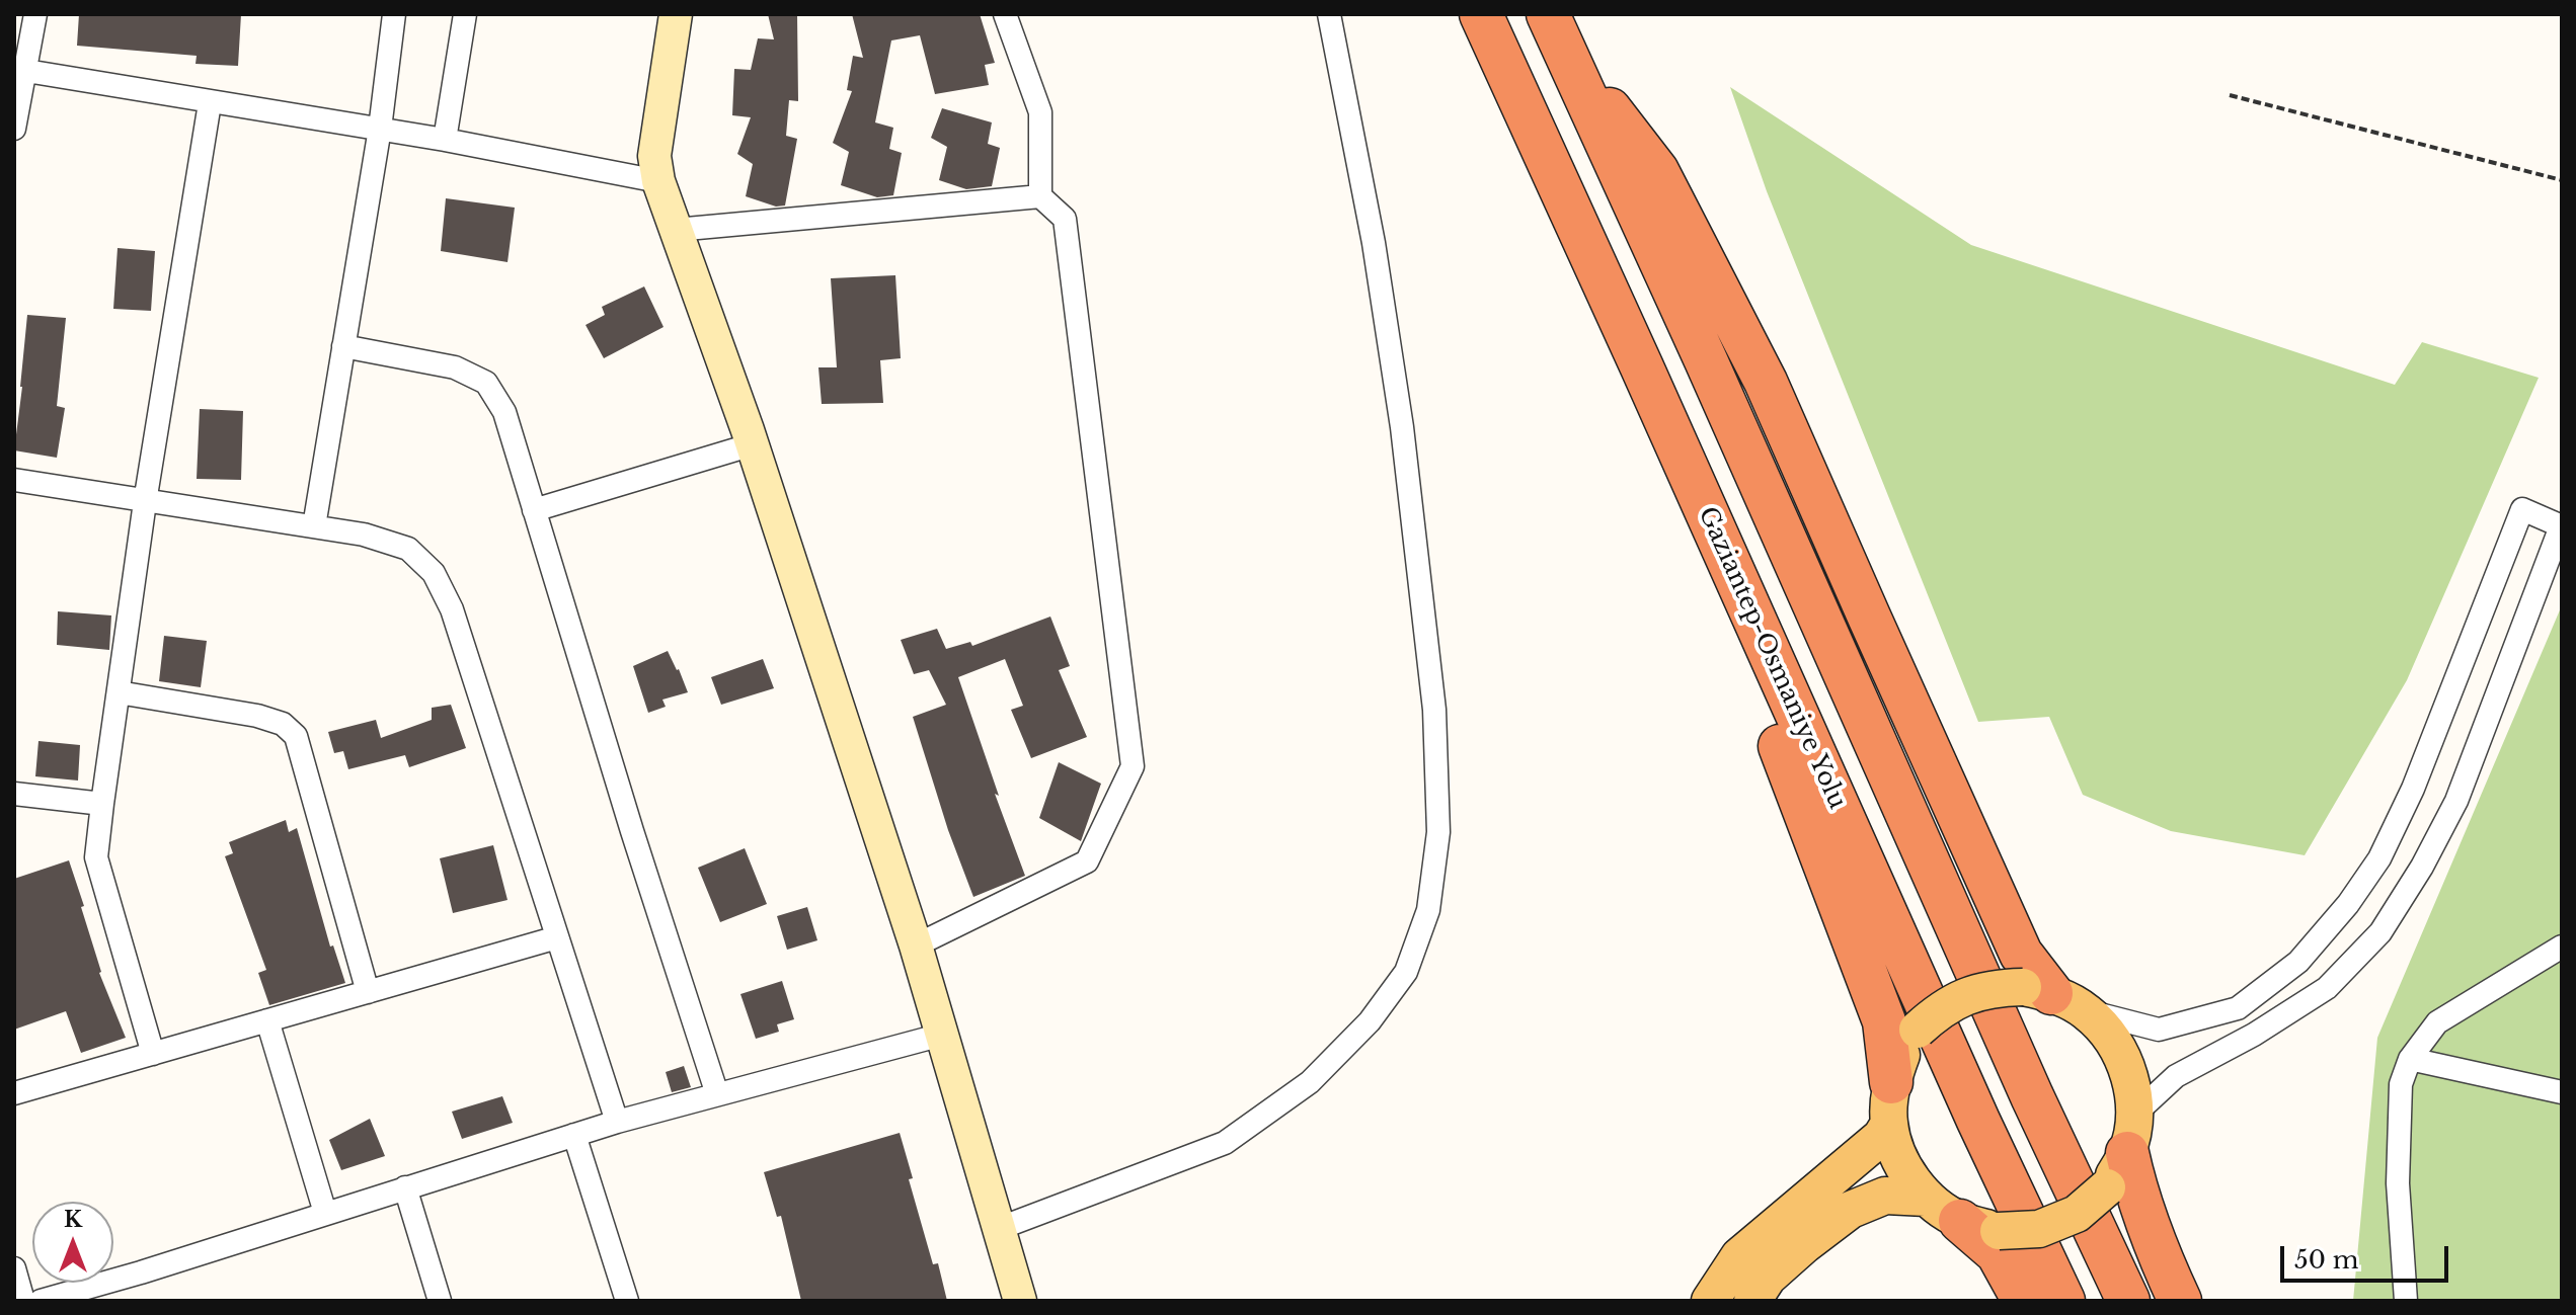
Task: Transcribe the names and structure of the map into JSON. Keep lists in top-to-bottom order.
{
  "streets": {
    "highway": ["Gaziantep-Osmaniye Yolu"]
  },
  "scale_bar": "50 m",
  "north": "top"
}
